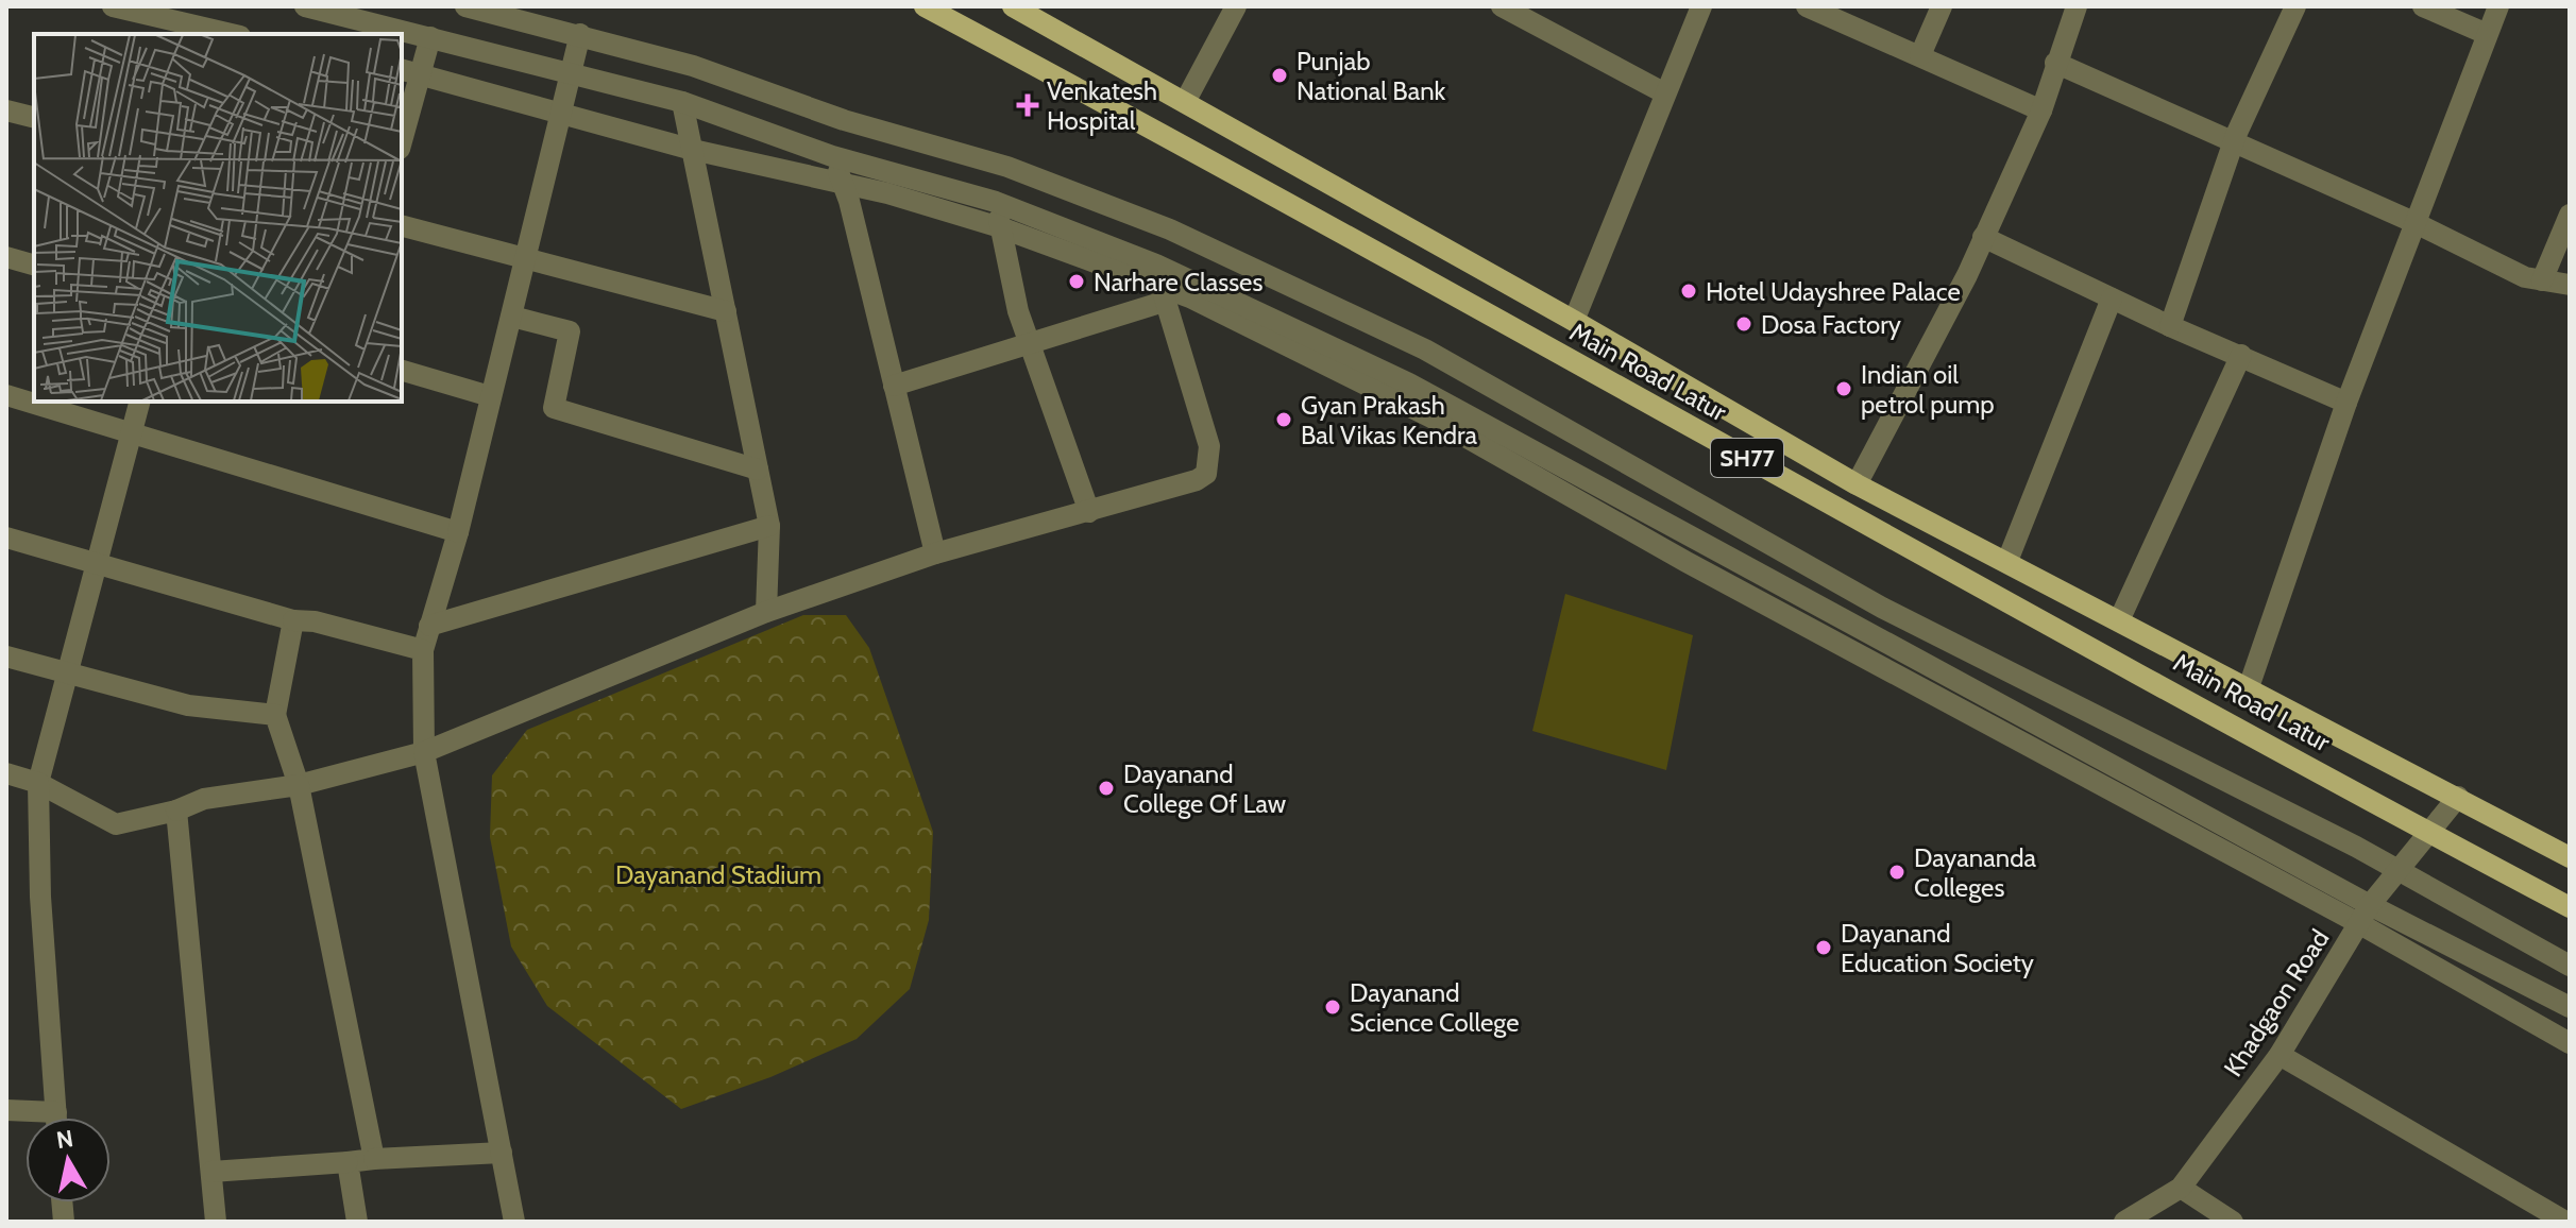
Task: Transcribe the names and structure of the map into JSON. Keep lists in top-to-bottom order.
{
  "streets": {
    "main road": ["Main Road Latur", "SH77"],
    "street": ["Khadgaon Road"]
  },
  "crossings": [
    ["Main Road Latur", "Khadgaon Road"]
  ],
  "parks": ["Dayanand Stadium"],
  "places": {
    "other": [
      "Punjab National Bank",
      "Narhare Classes",
      "Hotel Udayshree Palace",
      "Dosa Factory",
      "Indian oil petrol pump",
      "Gyan Prakash Bal Vikas Kendra",
      "Dayanand College Of Law",
      "Dayananda Colleges",
      "Dayanand Education Society",
      "Dayanand Science College"
    ],
    "health": ["Venkatesh Hospital"]
  },
  "north": "top"
}
